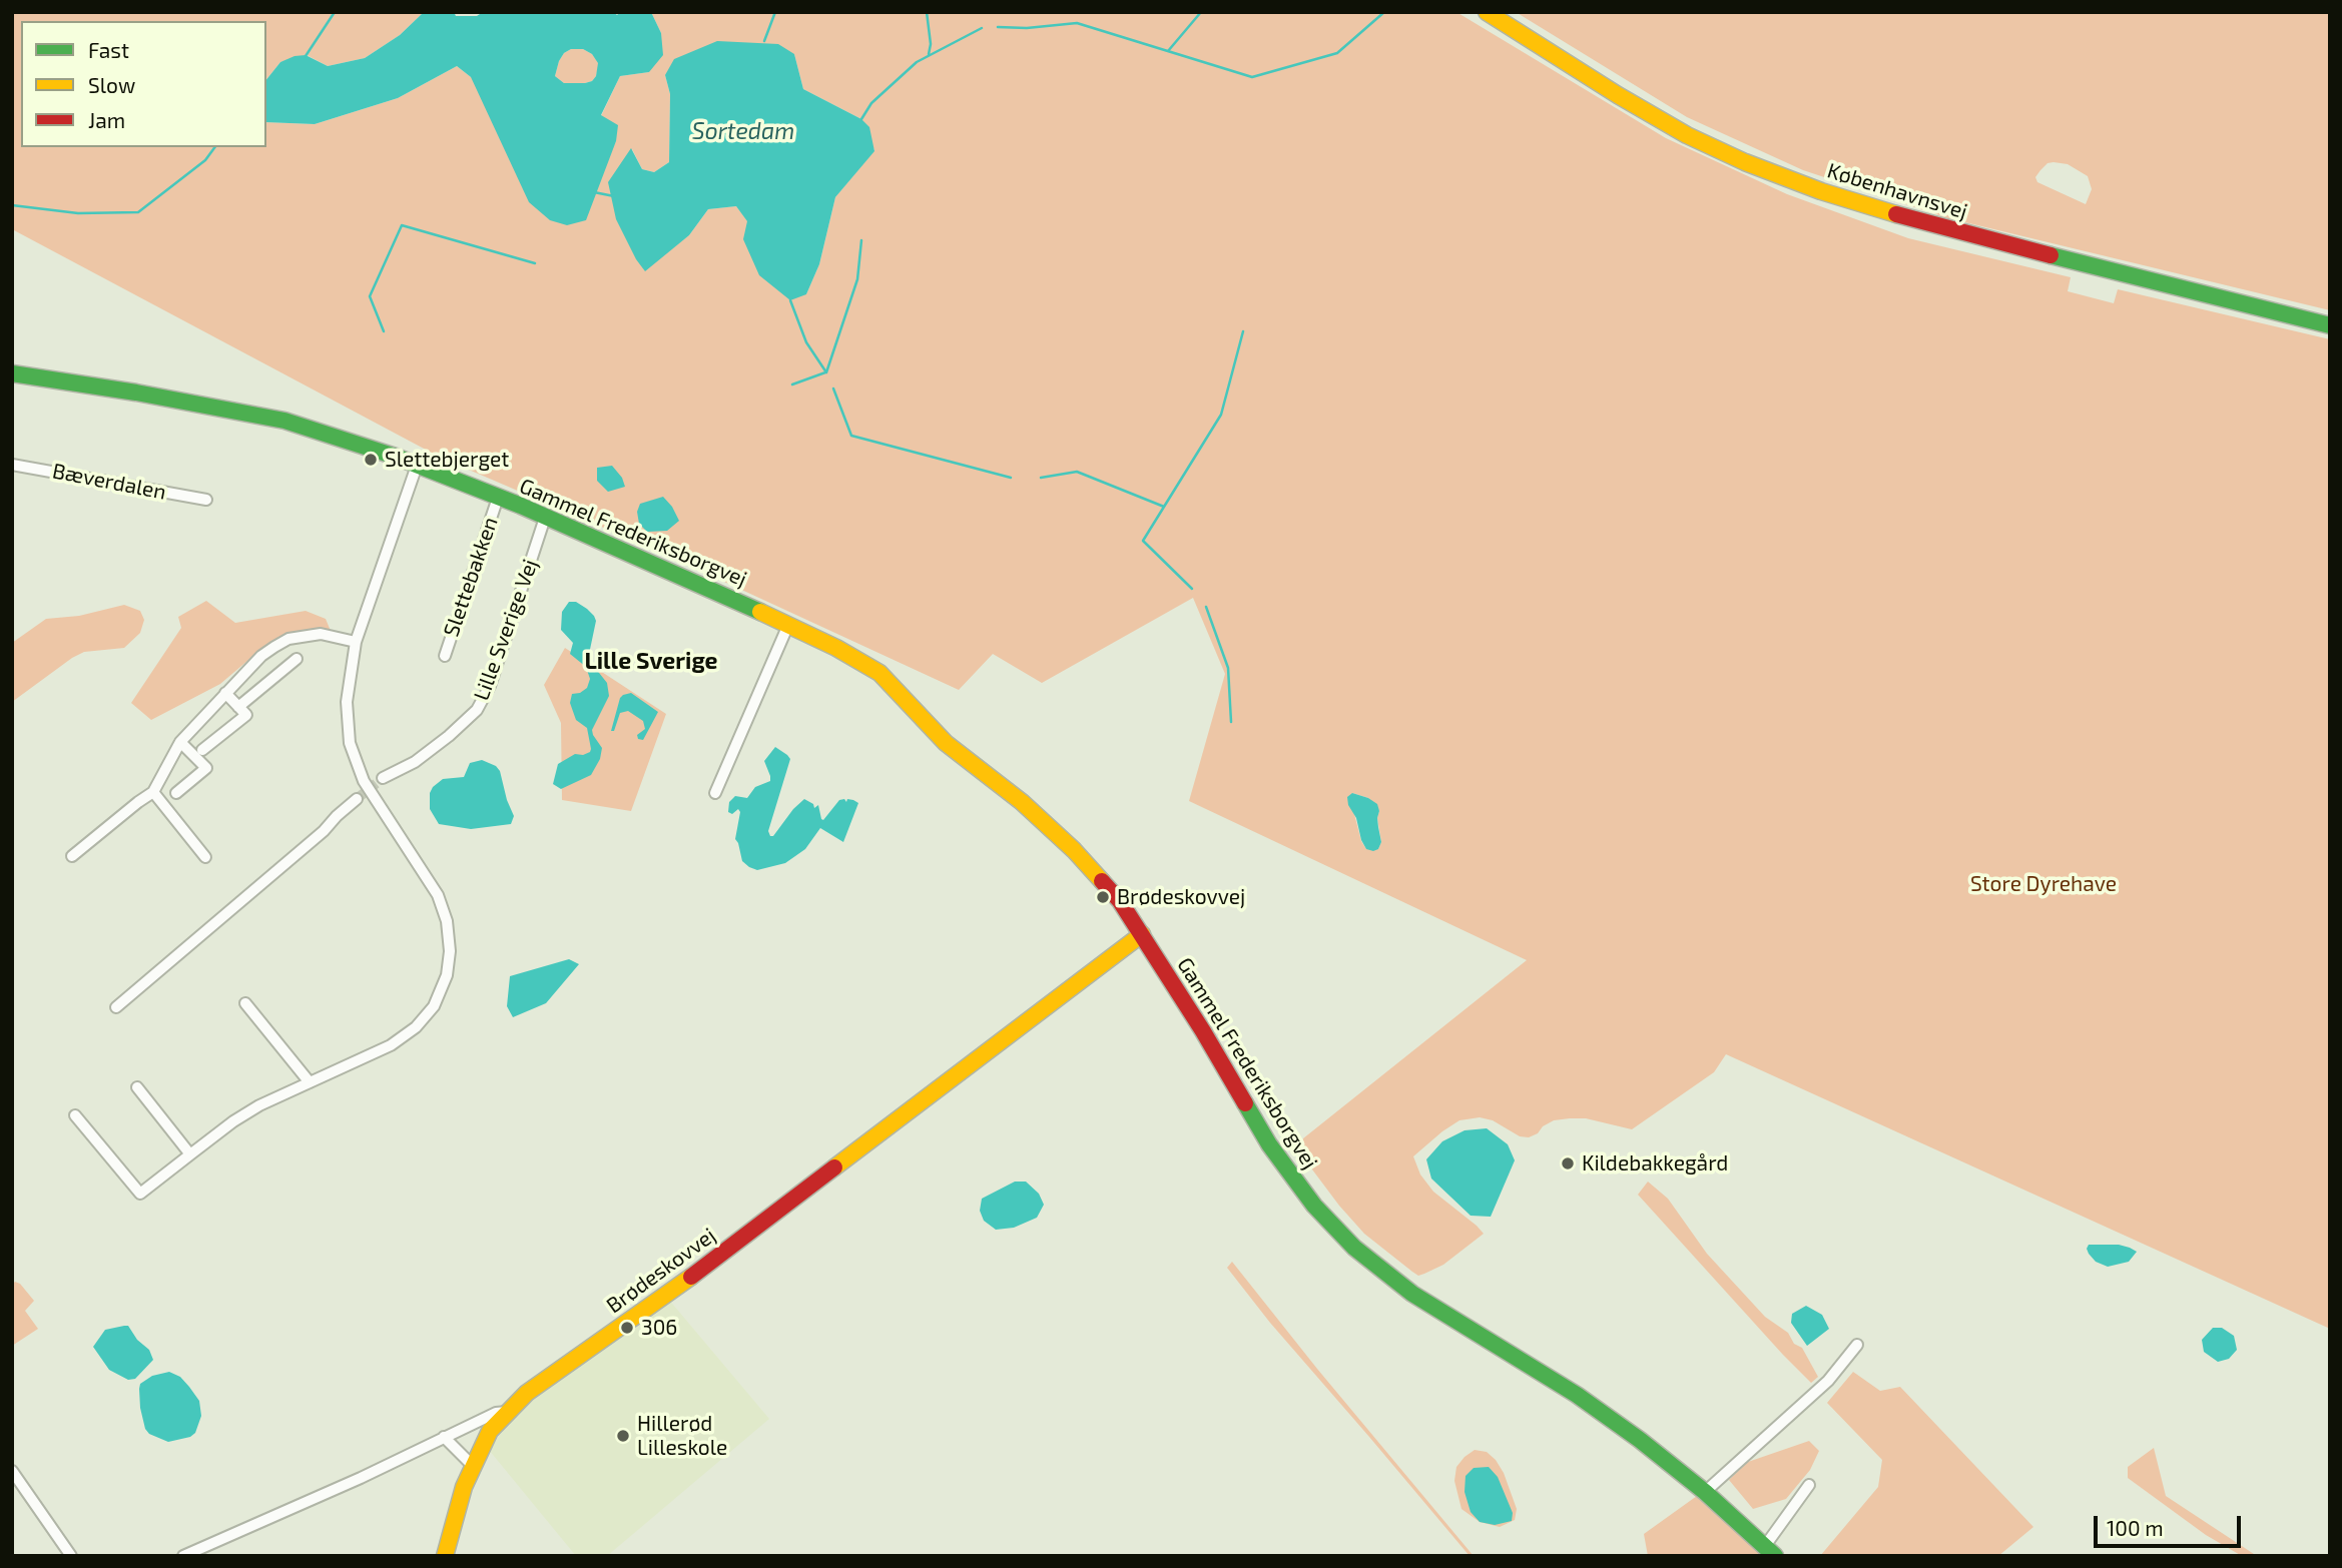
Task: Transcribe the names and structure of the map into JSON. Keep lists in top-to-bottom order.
{
  "streets": {
    "street": [
      "Københavnsvej",
      "Bæverdalen",
      "Gammel Frederiksborgvej",
      "Slettebakken",
      "Lille Sverige Vej",
      "Brødeskovvej"
    ]
  },
  "crossings": [
    ["Gammel Frederiksborgvej", "Slettebakken"],
    ["Gammel Frederiksborgvej", "Lille Sverige Vej"],
    ["Gammel Frederiksborgvej", "Brødeskovvej"]
  ],
  "districts": ["Lille Sverige"],
  "water": ["Sortedam"],
  "parks": ["Store Dyrehave"],
  "places": [
    "Slettebjerget",
    "Brødeskovvej",
    "Kildebakkegård",
    "306",
    "Hillerød Lilleskole"
  ],
  "legend": ["Fast", "Slow", "Jam"],
  "scale_bar": "100 m"
}
